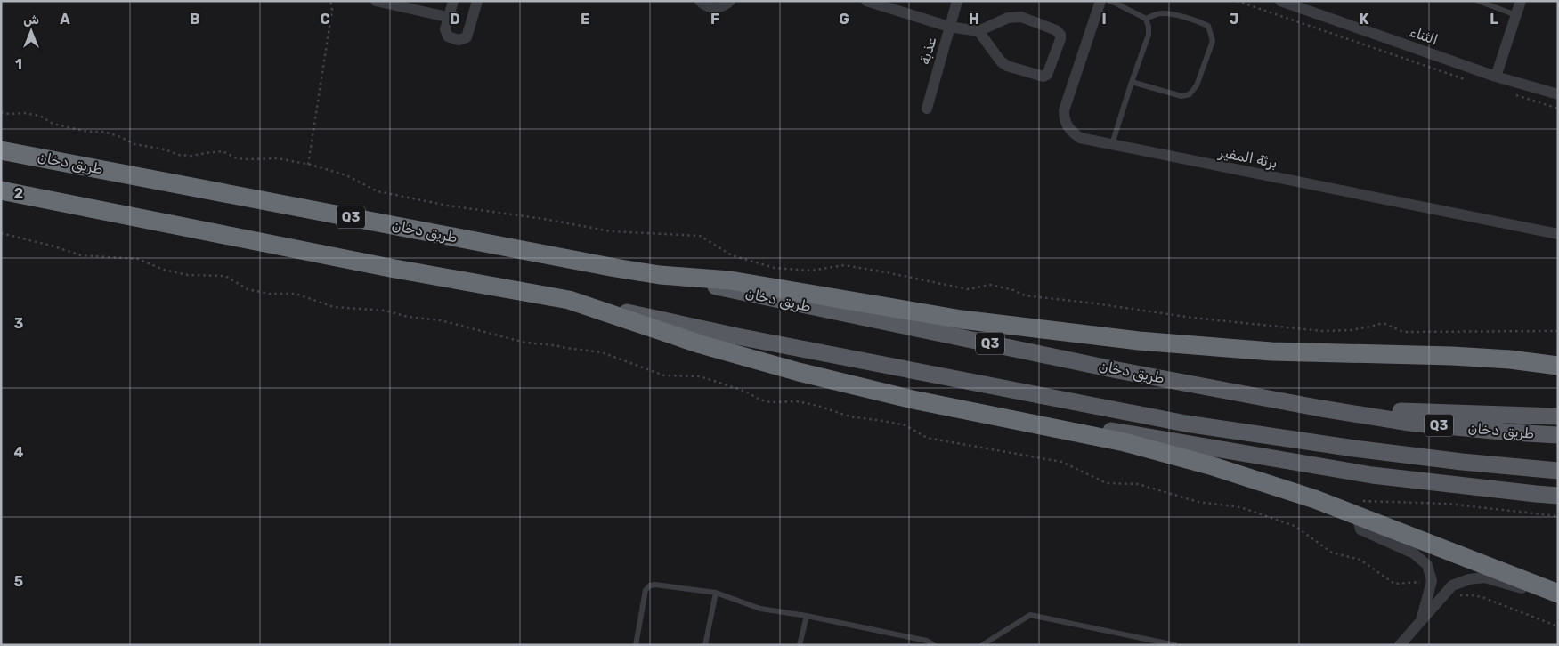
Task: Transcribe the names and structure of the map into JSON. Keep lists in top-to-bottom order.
{
  "streets": {
    "highway": ["طريق دخان", "Q3"],
    "street": ["الثناء", "عذبة", "برثة المفير"]
  },
  "north": "top",
  "grid": {
    "columns": [
      "A",
      "B",
      "C",
      "D",
      "E",
      "F",
      "G",
      "H",
      "I",
      "J",
      "K",
      "L"
    ],
    "rows": [
      "1",
      "2",
      "3",
      "4",
      "5"
    ]
  }
}
